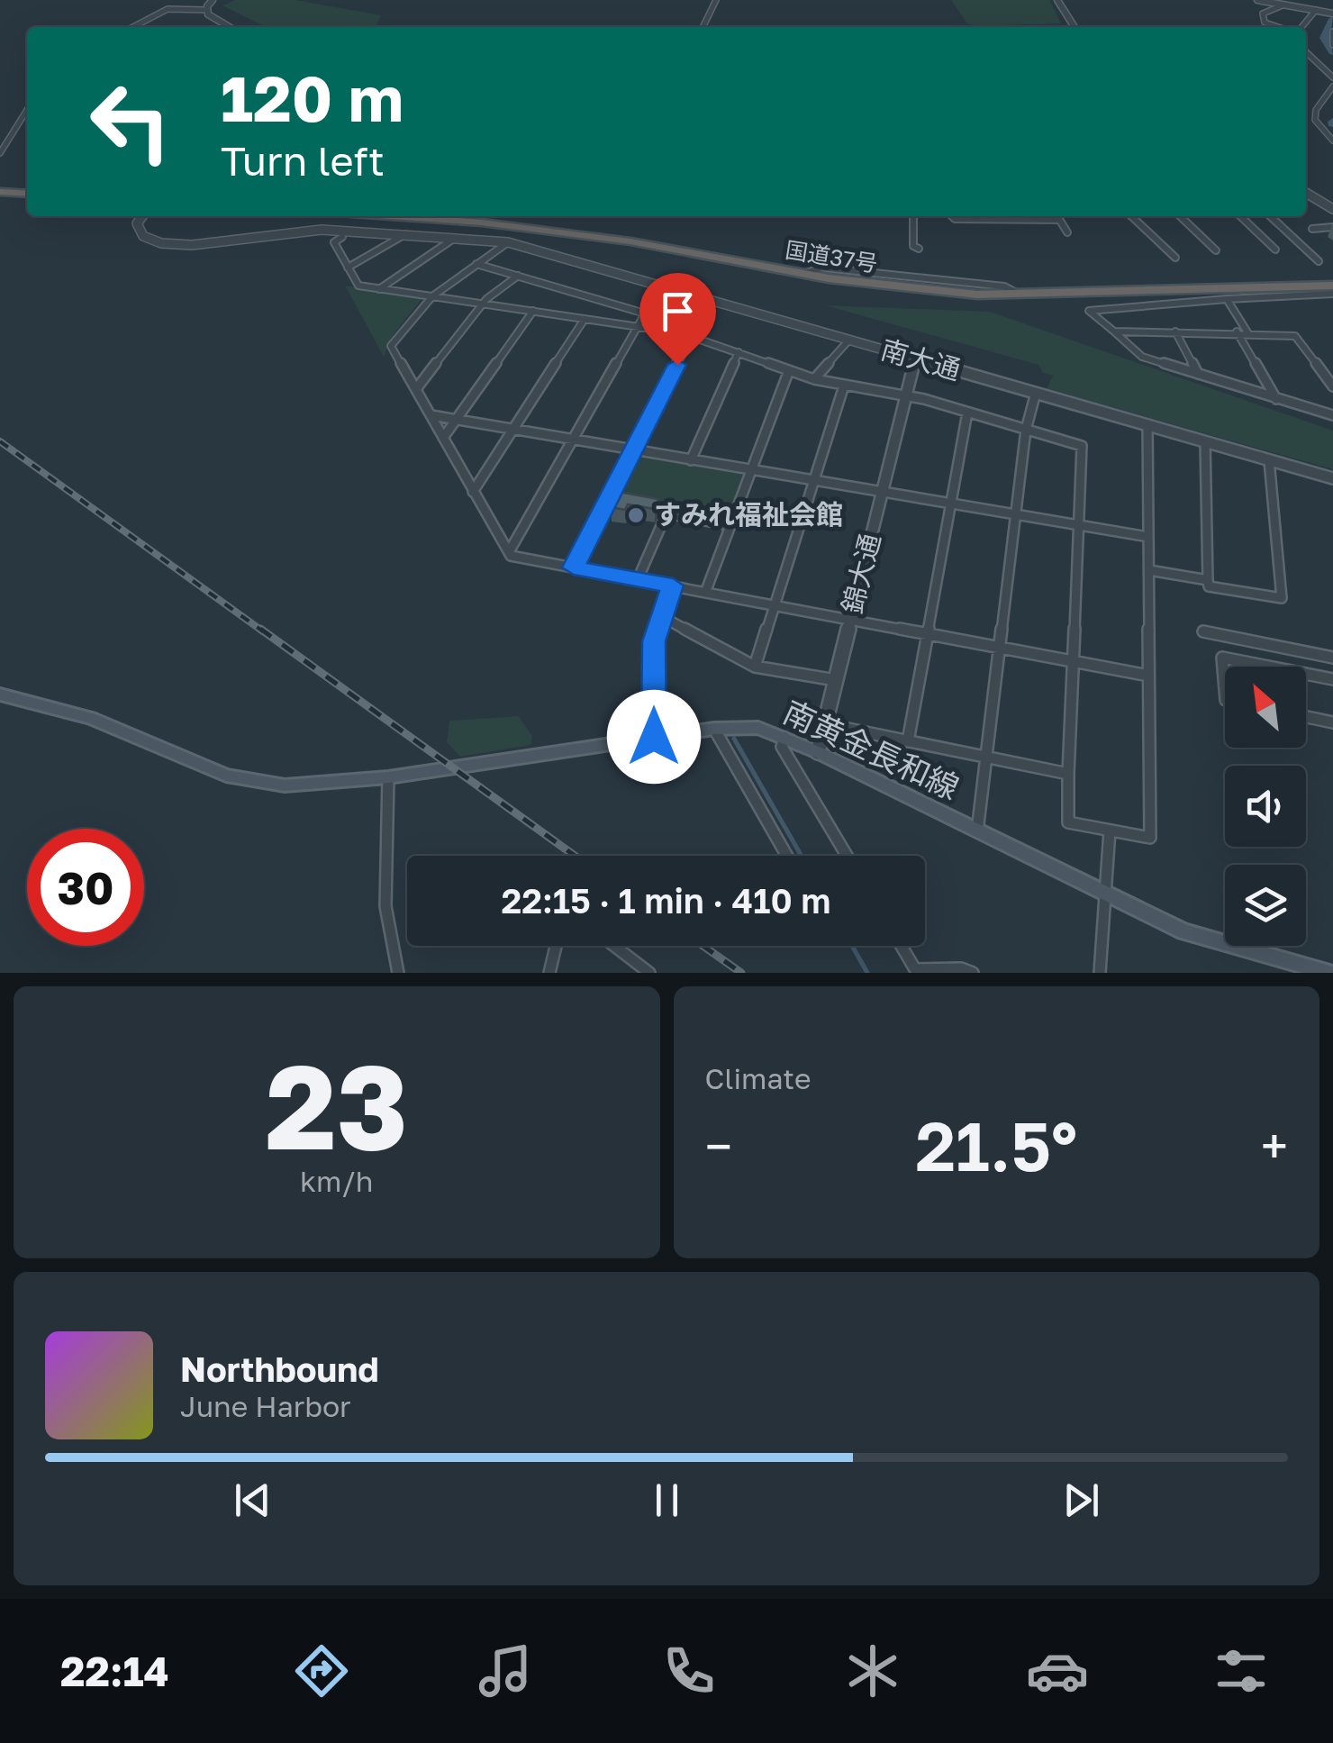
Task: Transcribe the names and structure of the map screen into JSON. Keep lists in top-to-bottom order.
{
  "streets": {
    "highway": ["国道37号"],
    "main road": ["南黄金長和線"],
    "street": ["南大通", "錦大通"]
  },
  "crossings": [
    ["南大通", "錦大通"],
    ["錦大通", "南黄金長和線"]
  ],
  "places": ["すみれ福祉会館"],
  "north": "top left",
  "page": {
    "turn": ["120 m", "Turn left"],
    "limit": "30",
    "trip": "22:15 · 1 min · 410 m",
    "tile": [
      ["23", "km/h"],
      "Climate"
    ],
    "heat": ["−", "21.5°", "+"],
    "song": ["Northbound", "June Harbor"],
    "tabs": "22:14"
  }
}
